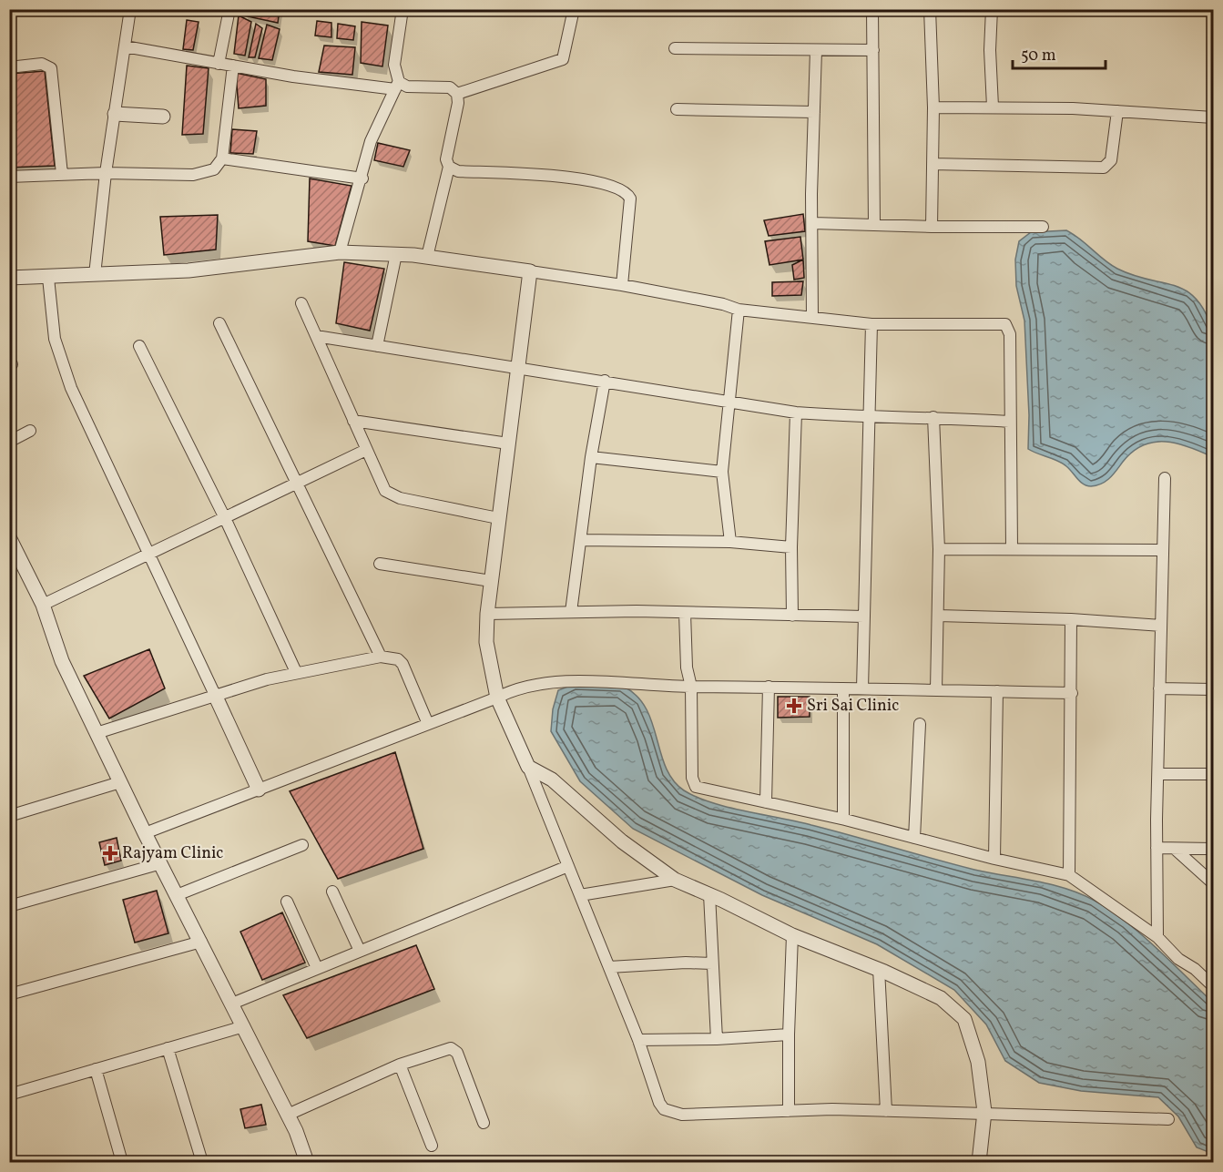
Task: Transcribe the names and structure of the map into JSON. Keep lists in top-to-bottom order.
{
  "places": {
    "health": ["Sri Sai Clinic", "Rajyam Clinic"]
  },
  "scale_bar": "50 m"
}
